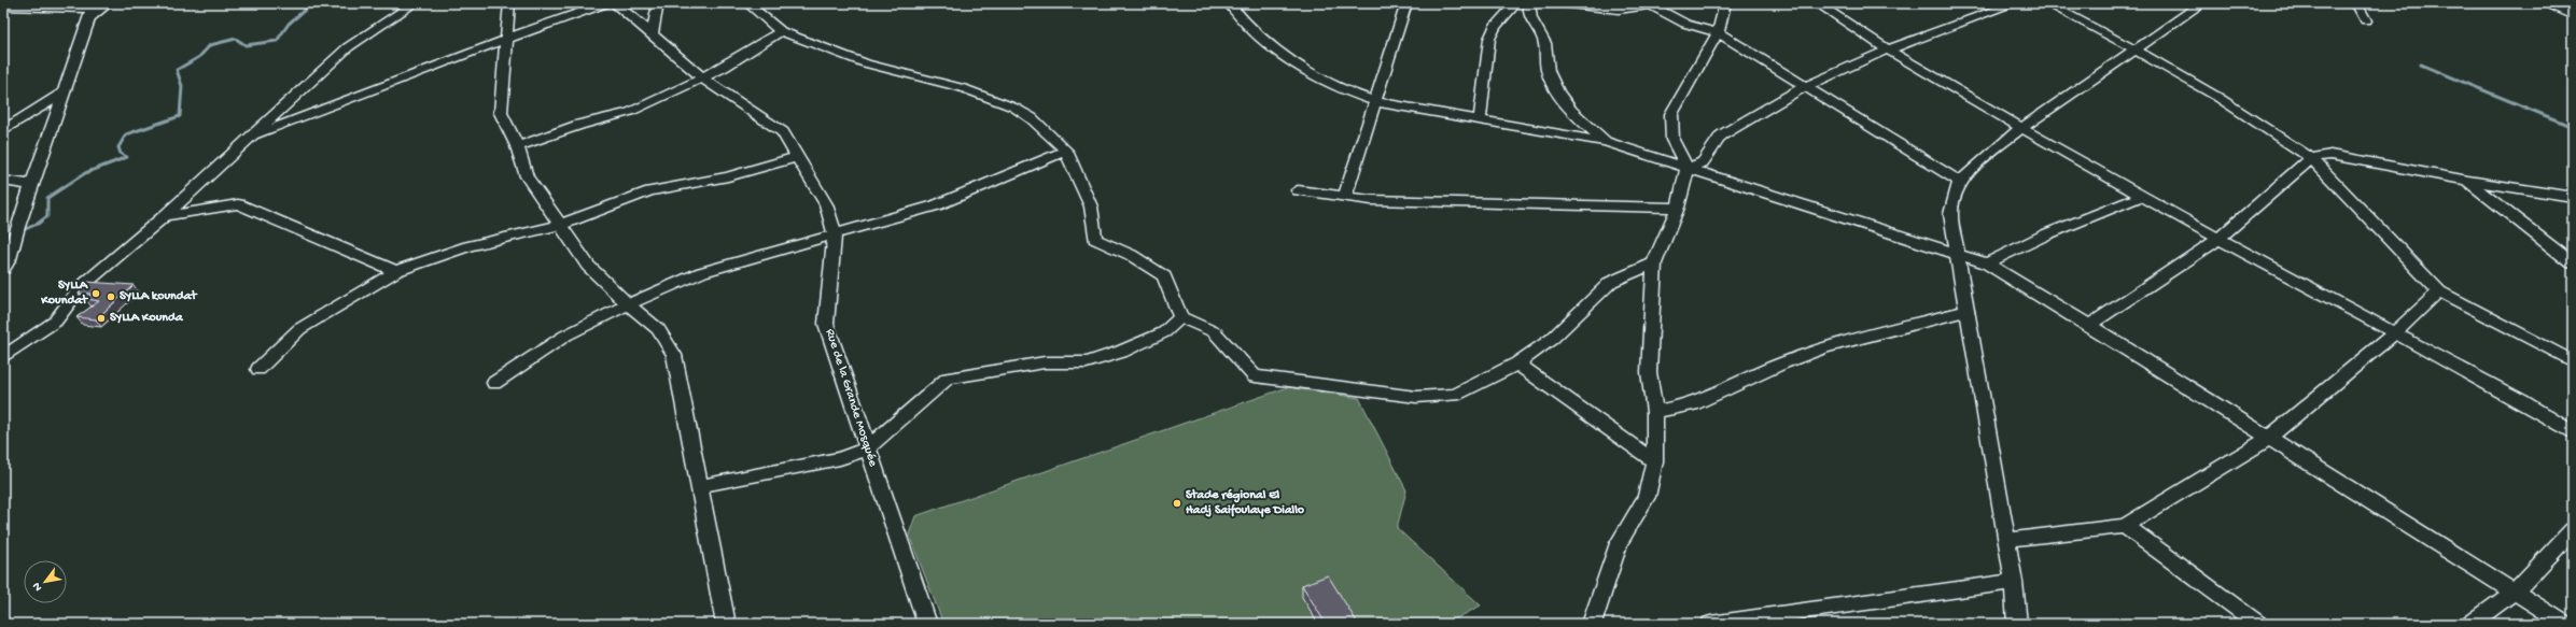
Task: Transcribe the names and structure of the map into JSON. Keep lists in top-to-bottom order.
{
  "streets": {
    "street": ["Rue de la Grande Mosquée"]
  },
  "places": [
    "SYLLA Koundat",
    "SYLLA koundat",
    "SYLLA Kounda",
    "Stade régional El Hadj Saifoulaye Diallo"
  ],
  "north": "bottom left"
}
